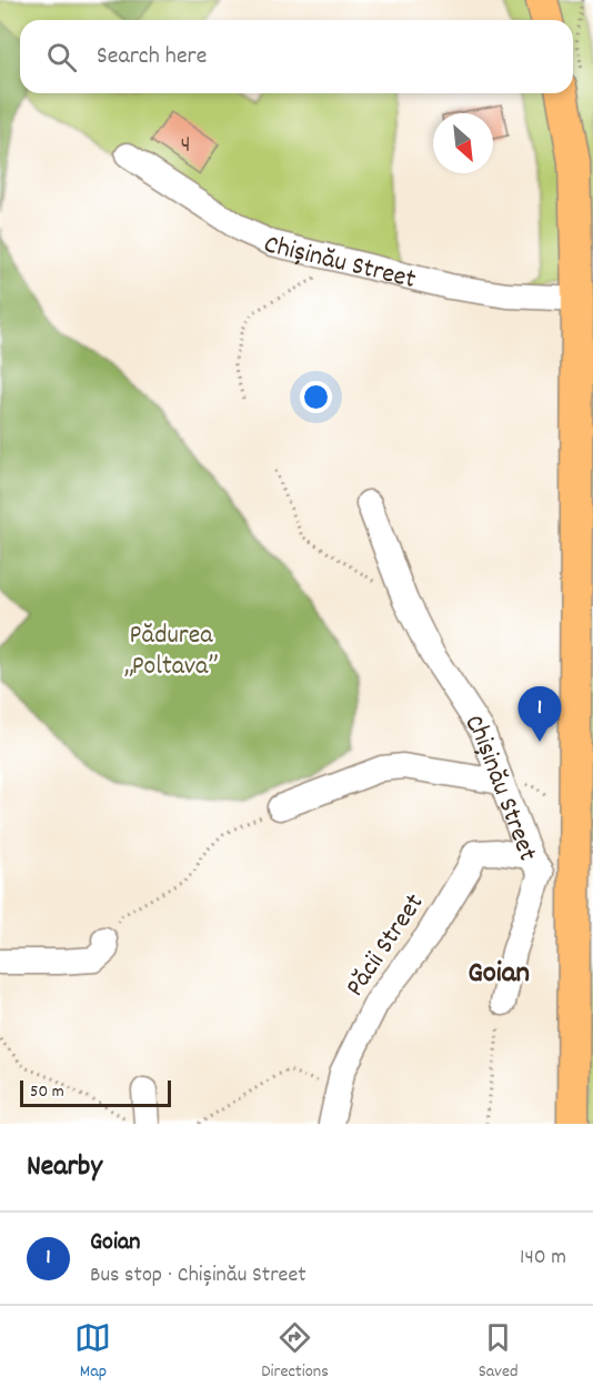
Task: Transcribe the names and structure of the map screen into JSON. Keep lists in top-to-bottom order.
{
  "streets": {
    "main road": ["Chișinău Street"],
    "street": ["Păcii Street"]
  },
  "crossings": [
    ["Chișinău Street", "Păcii Street"]
  ],
  "districts": ["Goian"],
  "parks": ["Pădurea „Poltava”"],
  "house_numbers": ["4"],
  "scale_bar": "50 m",
  "north": "bottom right",
  "page": {
    "search": "Search here",
    "pins": "1",
    "scale": "50 m",
    "heading": "Nearby",
    "list": [
      {
        "mark": "1",
        "name": "Goian",
        "note": "Bus stop · Chișinău Street",
        "value": "140 m"
      }
    ],
    "nav": ["Map", "Directions", "Saved"]
  }
}
